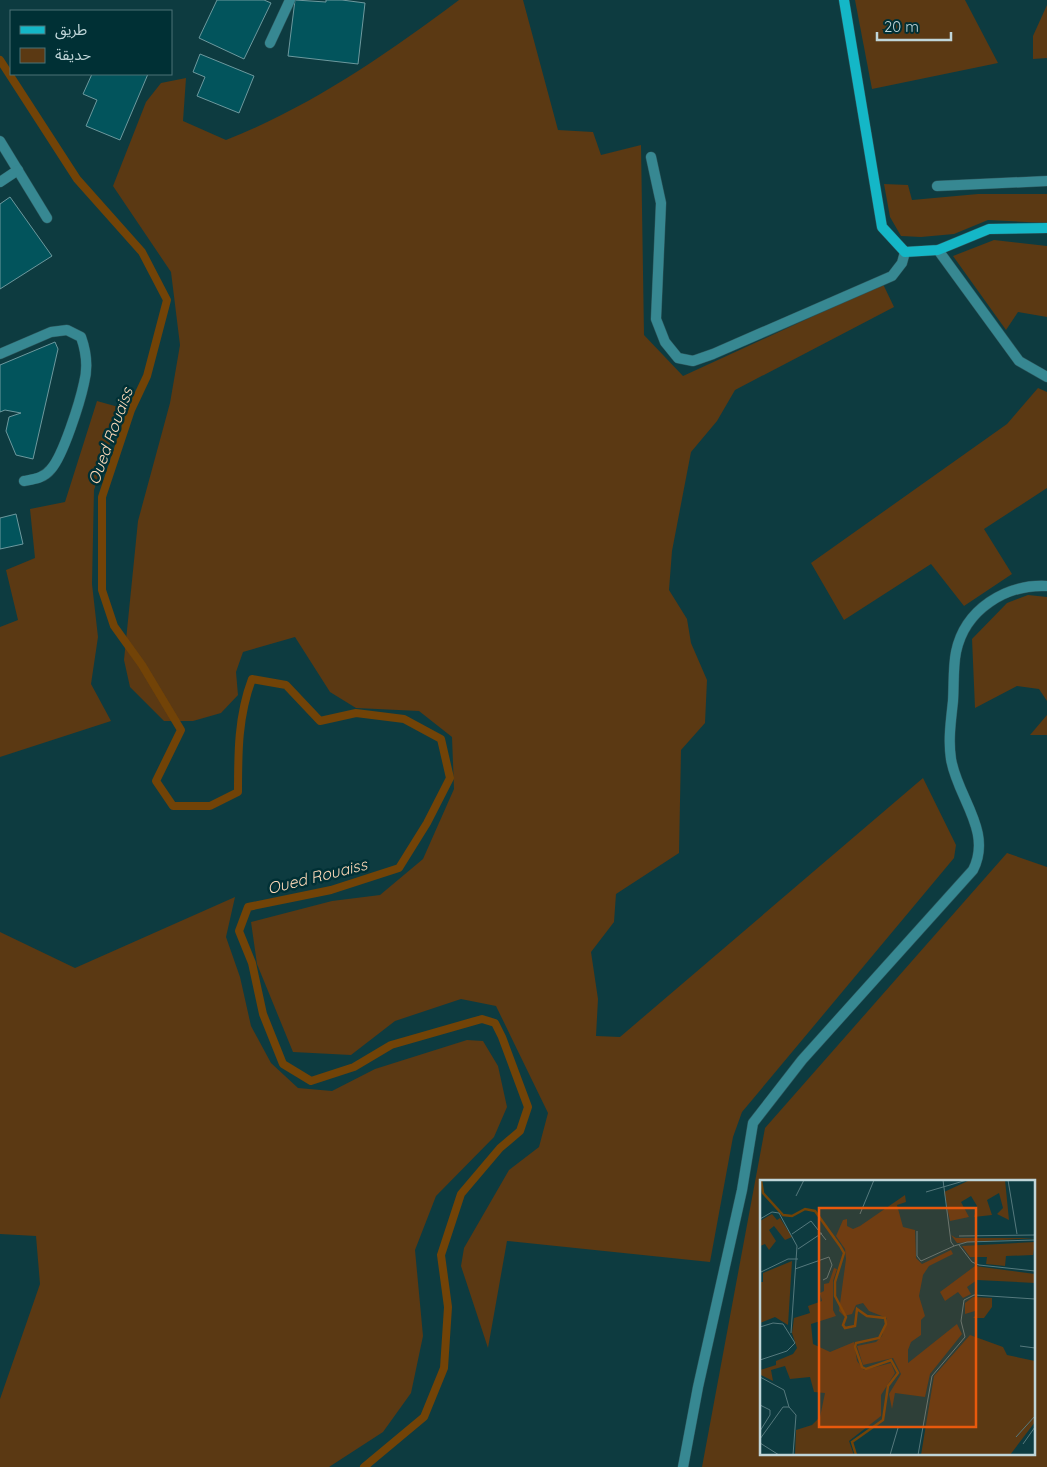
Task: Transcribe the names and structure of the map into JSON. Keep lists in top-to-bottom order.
{
  "water": ["Oued Rouaiss"],
  "legend": ["طريق", "حديقة"],
  "scale_bar": "20 m"
}
